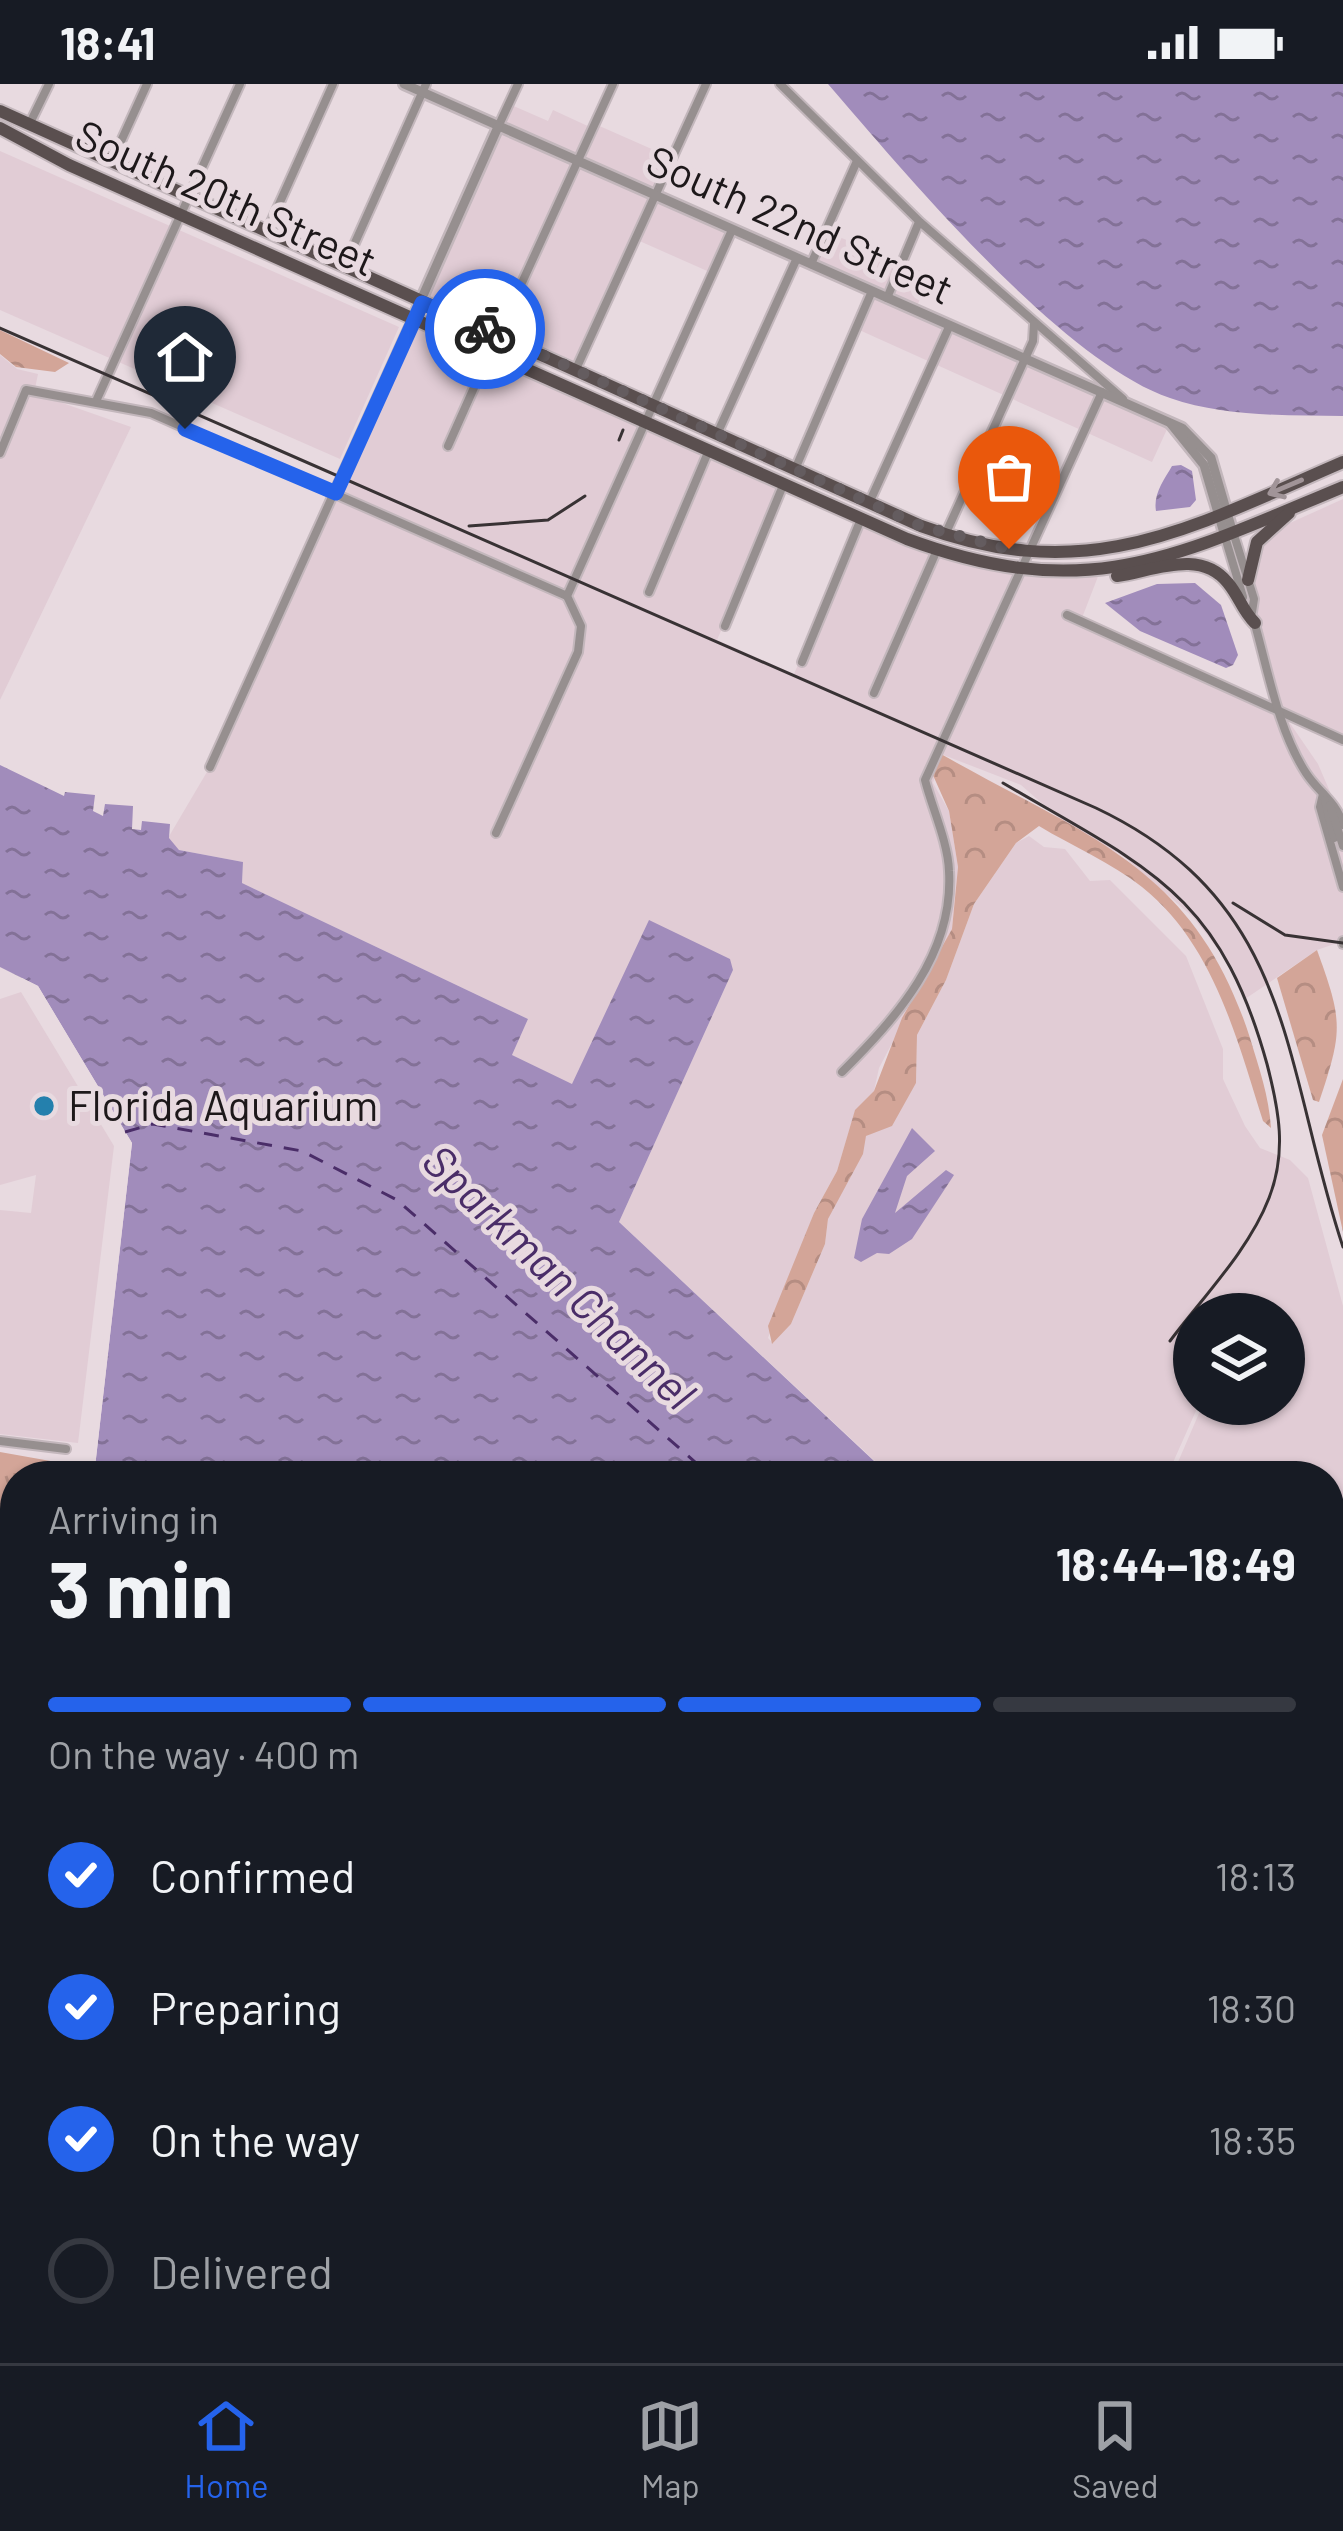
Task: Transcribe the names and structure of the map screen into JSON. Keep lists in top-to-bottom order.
{
  "streets": {
    "main road": ["South 20th Street"],
    "street": ["South 22nd Street"]
  },
  "crossings": [
    ["South 20th Street", "South 22nd Street"]
  ],
  "water": ["Sparkman Channel"],
  "places": ["Florida Aquarium"],
  "page": {
    "status": "18:41",
    "heading": ["3 min", "Arriving in", "18:44–18:49"],
    "bar": "On the way · 400 m",
    "list": [
      ["Confirmed", "18:13"],
      ["Preparing", "18:30"],
      ["On the way", "18:35"],
      "Delivered"
    ],
    "tabs": ["Home", "Map", "Saved"]
  }
}
